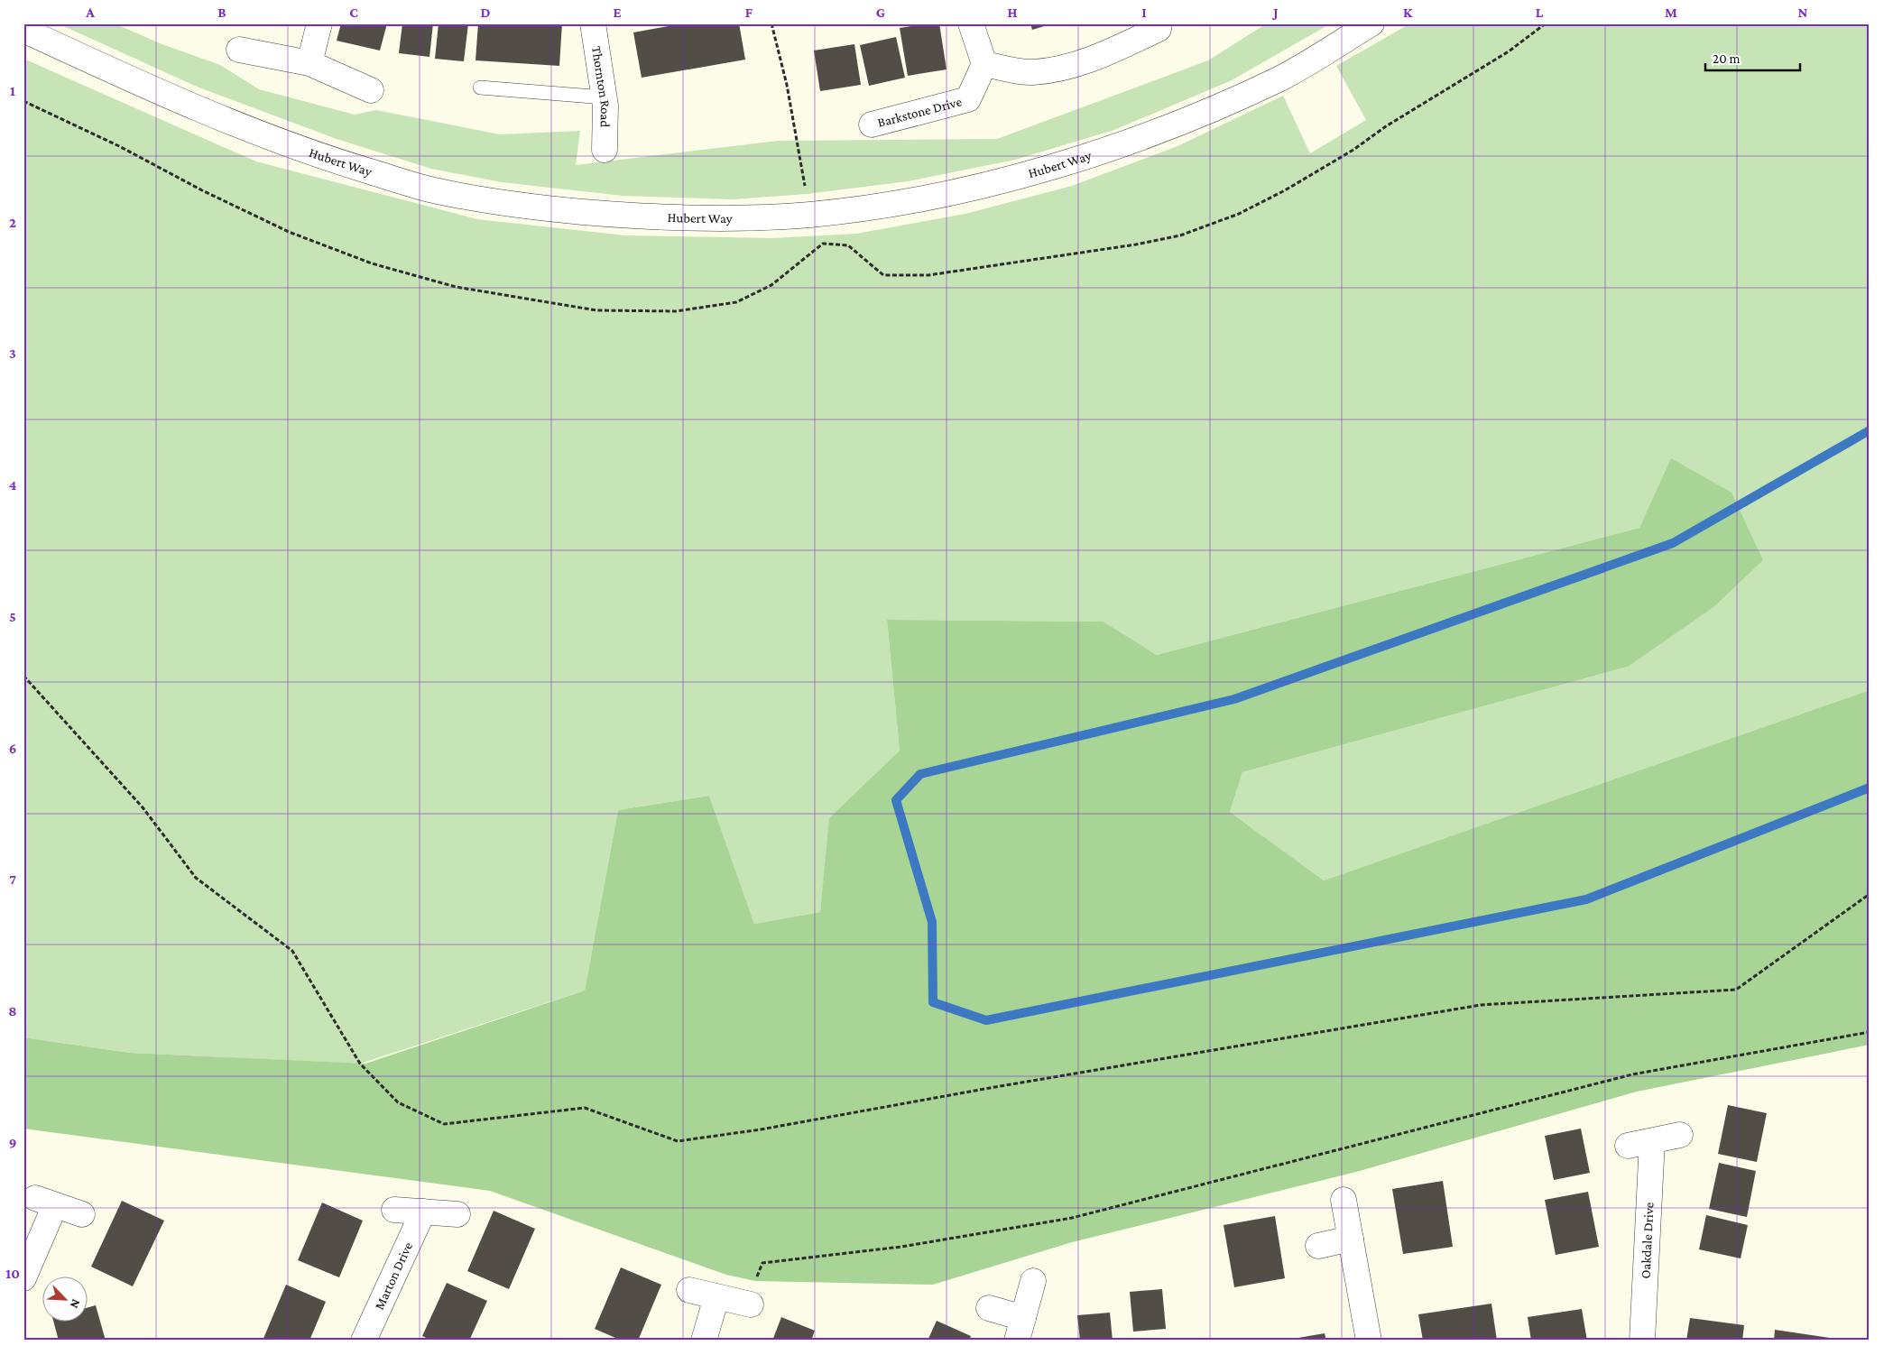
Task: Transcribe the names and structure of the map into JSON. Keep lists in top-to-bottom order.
{
  "streets": {
    "street": [
      "Thornton Road",
      "Barkstone Drive",
      "Hubert Way",
      "Oakdale Drive",
      "Marton Drive"
    ]
  },
  "scale_bar": "20 m",
  "north": "bottom right",
  "grid": {
    "columns": [
      "A",
      "B",
      "C",
      "D",
      "E",
      "F",
      "G",
      "H",
      "I",
      "J",
      "K",
      "L",
      "M",
      "N"
    ],
    "rows": [
      "1",
      "2",
      "3",
      "4",
      "5",
      "6",
      "7",
      "8",
      "9",
      "10"
    ]
  }
}
